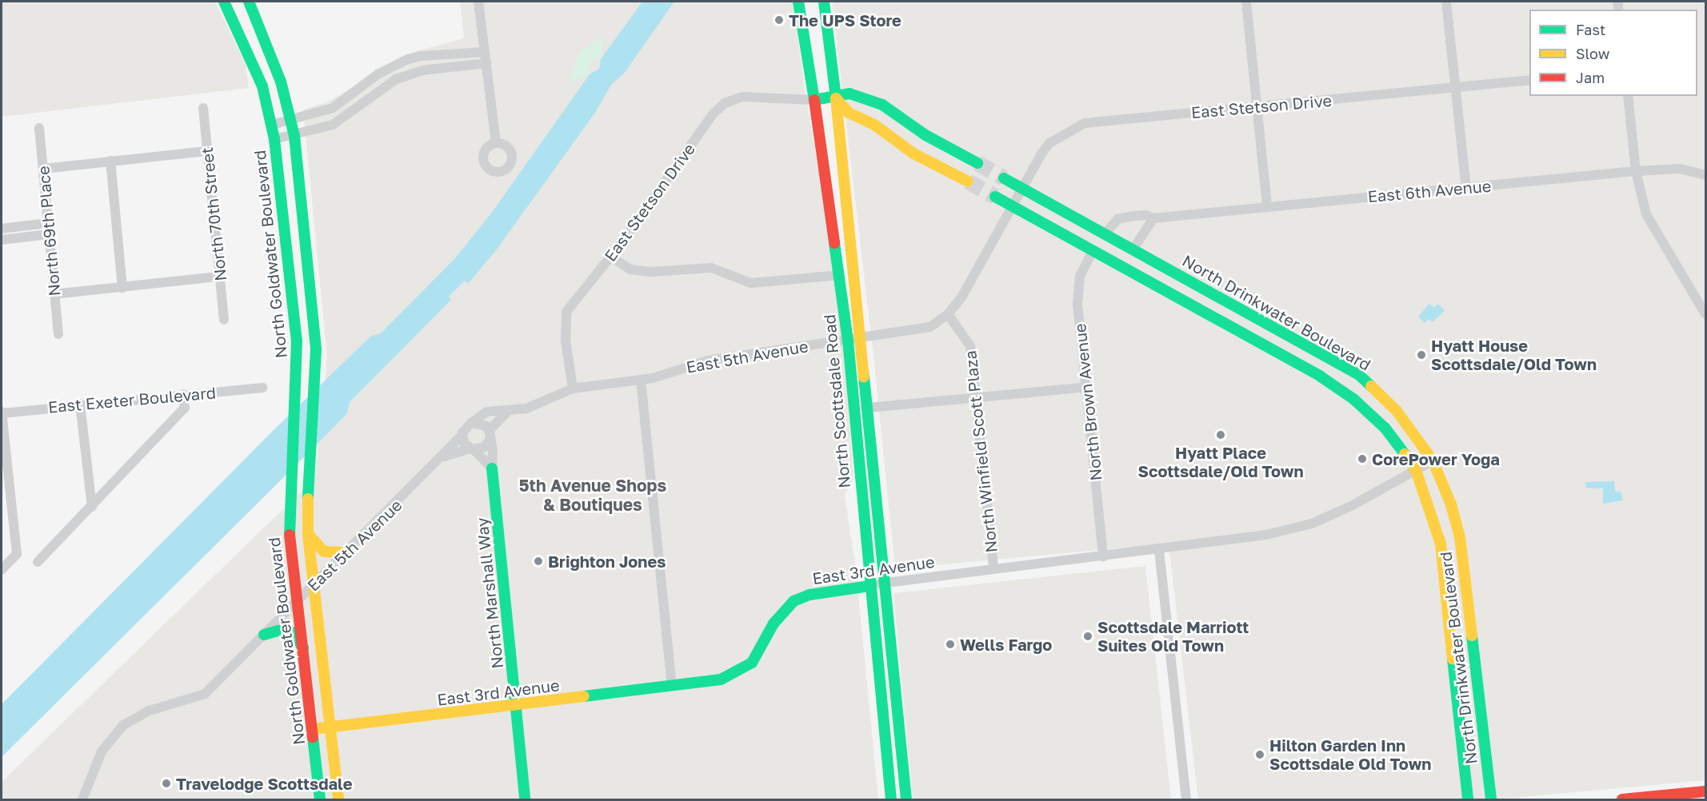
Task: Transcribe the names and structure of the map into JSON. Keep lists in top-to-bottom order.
{
  "streets": {
    "main road": [
      "North Goldwater Boulevard",
      "North Drinkwater Boulevard",
      "North Scottsdale Road",
      "East 3rd Avenue",
      "North Marshall Way"
    ],
    "street": [
      "East Stetson Drive",
      "East 6th Avenue",
      "North 70th Street",
      "North 69th Place",
      "East 5th Avenue",
      "East Exeter Boulevard",
      "North Brown Avenue",
      "North Winfield Scott Plaza"
    ]
  },
  "crossings": [
    ["East Stetson Drive", "North Drinkwater Boulevard"],
    ["East Stetson Drive", "East 5th Avenue"],
    ["East Stetson Drive", "North Scottsdale Road"],
    ["East 6th Avenue", "North Drinkwater Boulevard"],
    ["North Goldwater Boulevard", "East 5th Avenue"],
    ["North Goldwater Boulevard", "East 3rd Avenue"],
    ["North Drinkwater Boulevard", "East 5th Avenue"],
    ["North Drinkwater Boulevard", "North Brown Avenue"],
    ["North Drinkwater Boulevard", "East 3rd Avenue"],
    ["East 5th Avenue", "North Scottsdale Road"],
    ["East 5th Avenue", "North Winfield Scott Plaza"],
    ["East 5th Avenue", "North Marshall Way"],
    ["North Scottsdale Road", "East 3rd Avenue"],
    ["North Brown Avenue", "East 3rd Avenue"],
    ["North Winfield Scott Plaza", "East 3rd Avenue"],
    ["East 3rd Avenue", "North Marshall Way"]
  ],
  "districts": ["5th Avenue Shops & Boutiques"],
  "places": [
    "The UPS Store",
    "Hyatt House Scottsdale/Old Town",
    "Hyatt Place Scottsdale/Old Town",
    "CorePower Yoga",
    "Brighton Jones",
    "Scottsdale Marriott Suites Old Town",
    "Wells Fargo",
    "Hilton Garden Inn Scottsdale Old Town",
    "Travelodge Scottsdale"
  ],
  "legend": ["Fast", "Slow", "Jam"]
}
